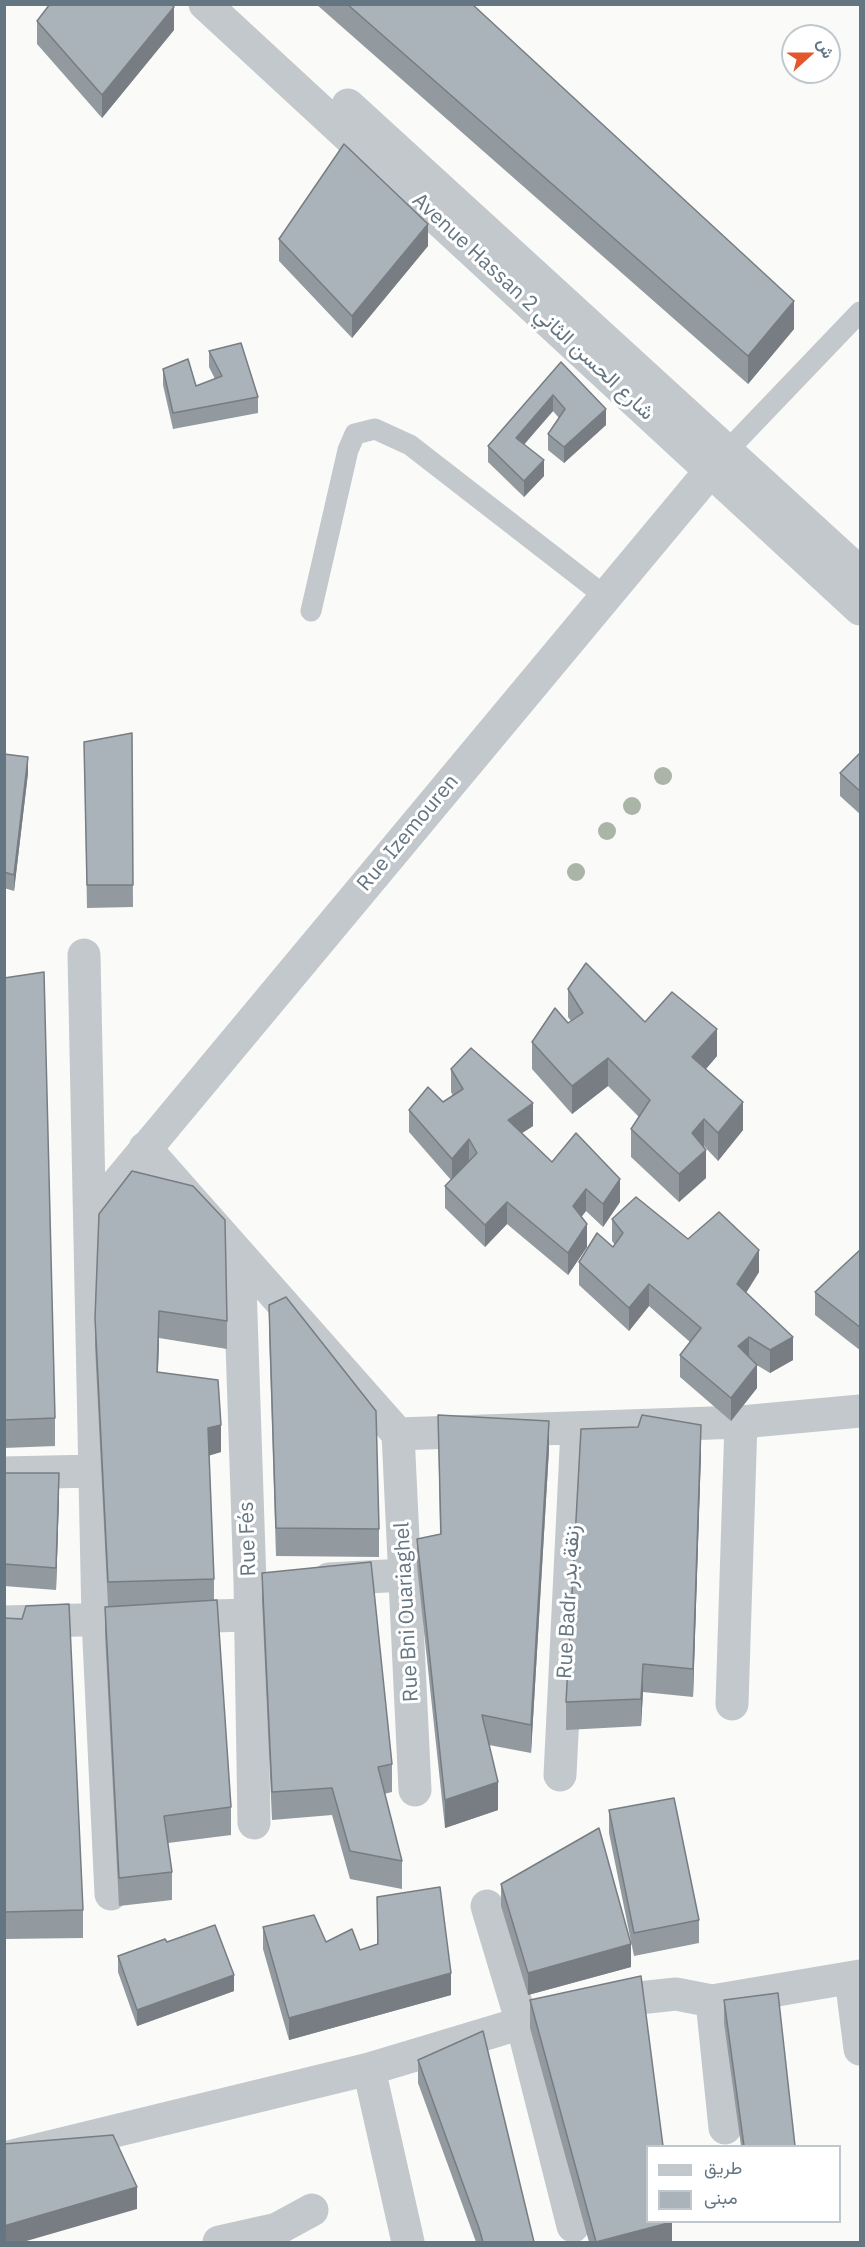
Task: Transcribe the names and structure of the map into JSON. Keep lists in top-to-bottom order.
{
  "streets": {
    "street": [
      "Avenue Hassan 2 شارع الحسن الثاني",
      "Rue Izemouren",
      "Rue Fés",
      "Rue Badr زنقة بدر",
      "Rue Bni Ouariaghel"
    ]
  },
  "crossings": [
    ["Avenue Hassan 2 شارع الحسن الثاني", "Rue Izemouren"]
  ],
  "legend": ["طريق", "مبنى"],
  "north": "right"
}
